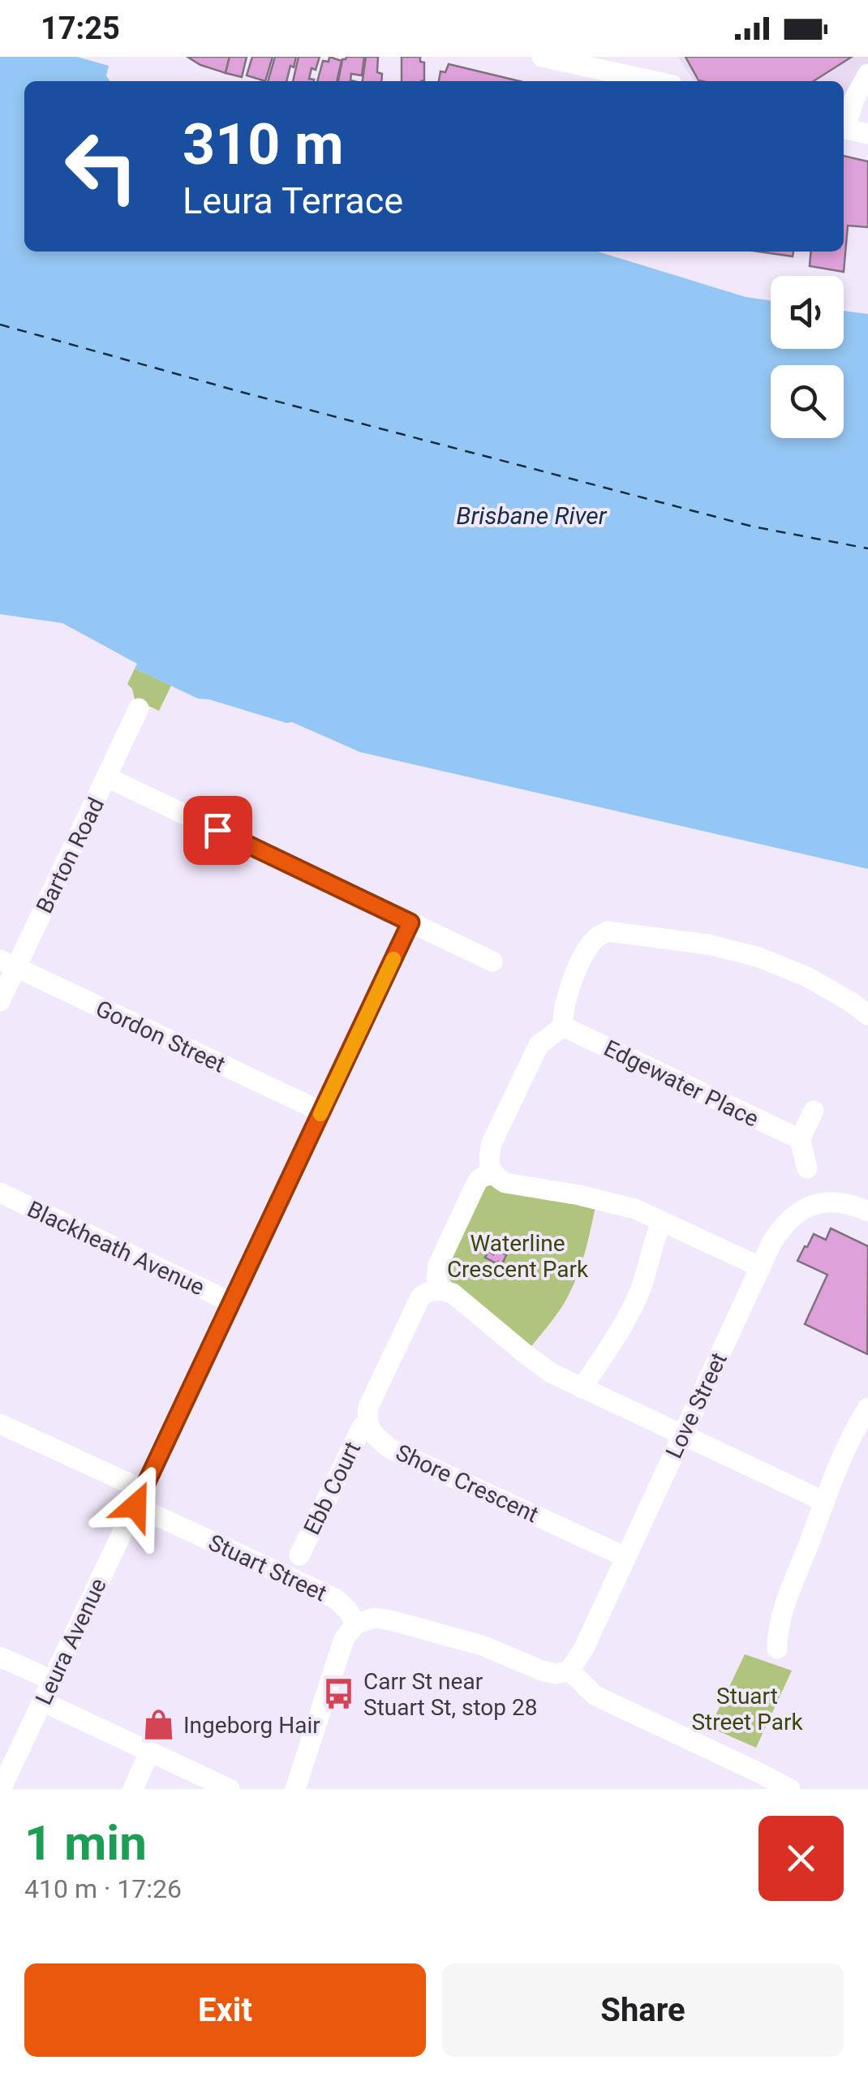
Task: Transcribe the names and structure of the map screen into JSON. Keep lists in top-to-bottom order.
{
  "streets": {
    "street": [
      "Barton Road",
      "Gordon Street",
      "Edgewater Place",
      "Blackheath Avenue",
      "Love Street",
      "Shore Crescent",
      "Ebb Court",
      "Stuart Street",
      "Leura Avenue"
    ]
  },
  "crossings": [
    ["Barton Road", "Gordon Street"],
    ["Gordon Street", "Leura Avenue"],
    ["Blackheath Avenue", "Leura Avenue"],
    ["Love Street", "Shore Crescent"],
    ["Shore Crescent", "Ebb Court"],
    ["Stuart Street", "Leura Avenue"]
  ],
  "water": ["Brisbane River"],
  "parks": ["Waterline Crescent Park", "Stuart Street Park"],
  "places": {
    "bus stop": ["Carr St near Stuart St, stop 28"],
    "shop": ["Ingeborg Hair"]
  },
  "page": {
    "status": "17:25",
    "turn": ["310 m", "Leura Terrace"],
    "heading": ["1 min", "410 m · 17:26"],
    "buttons": ["Exit", "Share"]
  }
}
